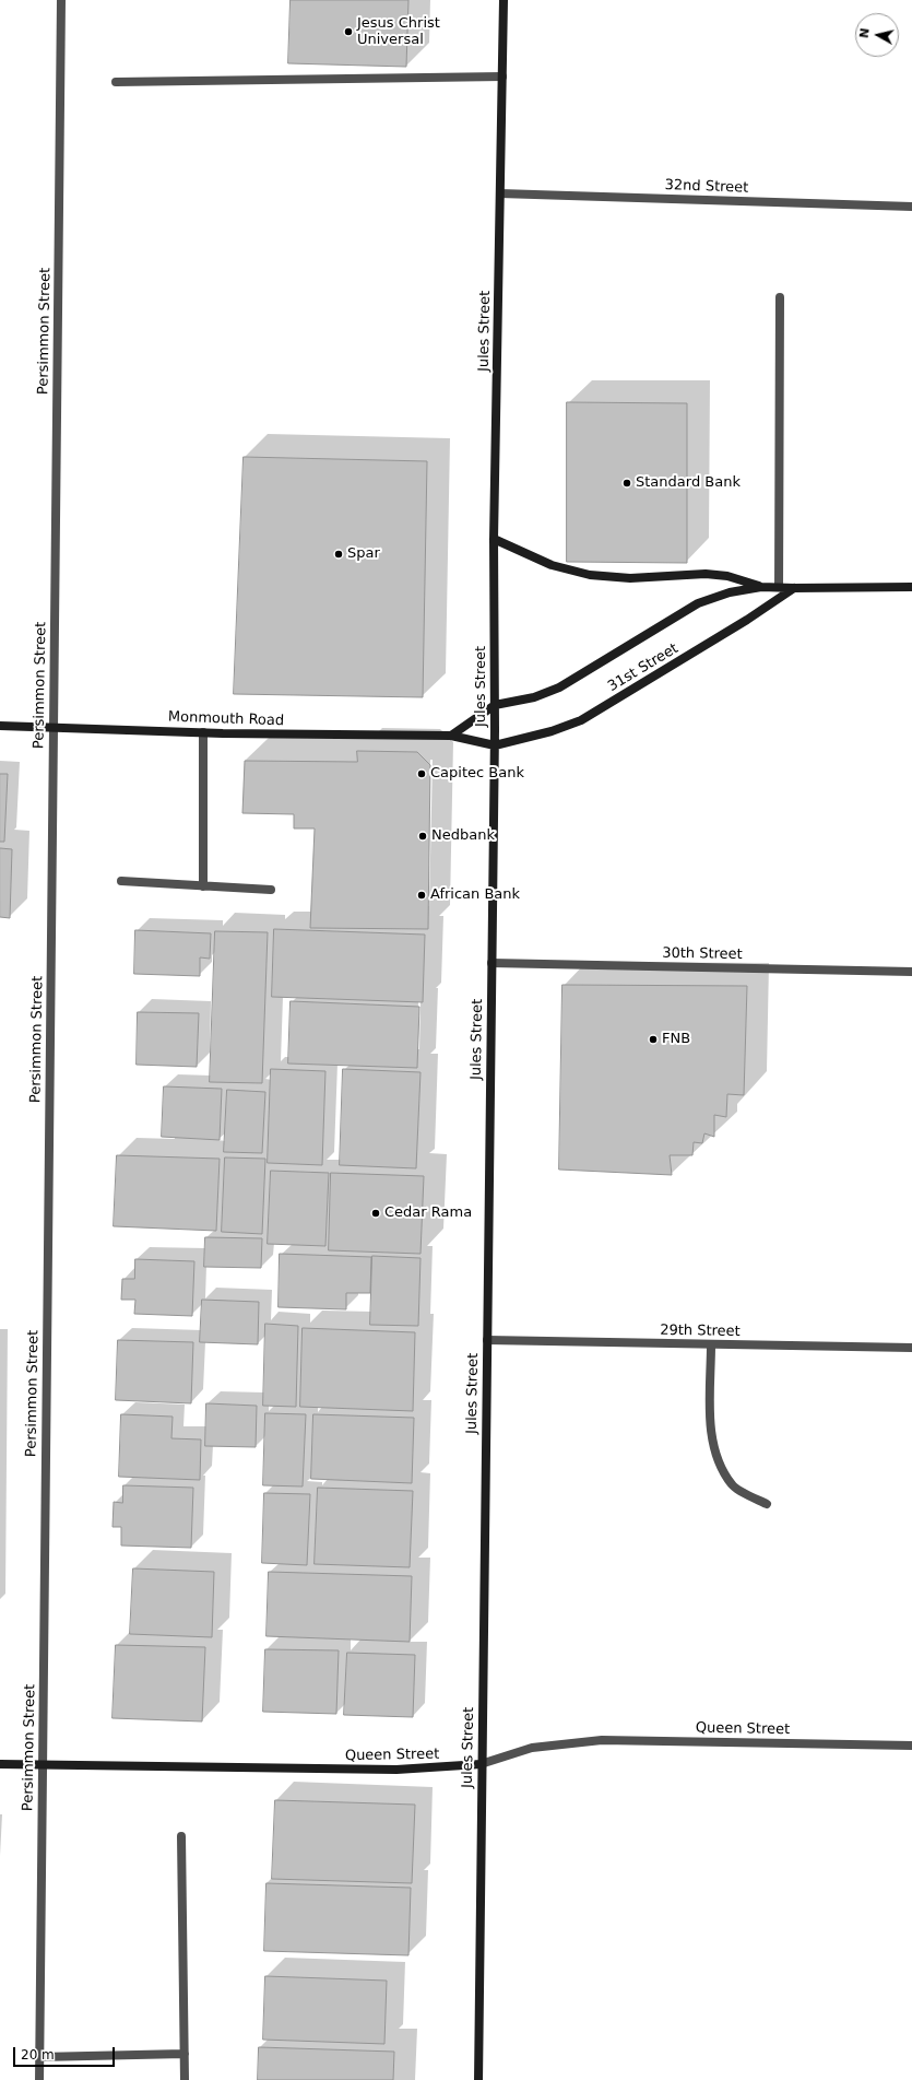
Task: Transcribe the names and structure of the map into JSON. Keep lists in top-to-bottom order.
{
  "streets": {
    "main road": [
      "Jules Street",
      "31st Street",
      "Monmouth Road",
      "Queen Street"
    ],
    "street": [
      "32nd Street",
      "Persimmon Street",
      "30th Street",
      "29th Street"
    ]
  },
  "crossings": [
    ["32nd Street", "Jules Street"],
    ["Persimmon Street", "Monmouth Road"],
    ["Persimmon Street", "Queen Street"],
    ["Jules Street", "31st Street"],
    ["Jules Street", "Monmouth Road"],
    ["Jules Street", "30th Street"],
    ["Jules Street", "29th Street"],
    ["Jules Street", "Queen Street"],
    ["31st Street", "Monmouth Road"]
  ],
  "places": [
    "Jesus Christ Universal",
    "Standard Bank",
    "Spar",
    "Capitec Bank",
    "Nedbank",
    "African Bank",
    "FNB",
    "Cedar Rama"
  ],
  "scale_bar": "20 m",
  "north": "left"
}
